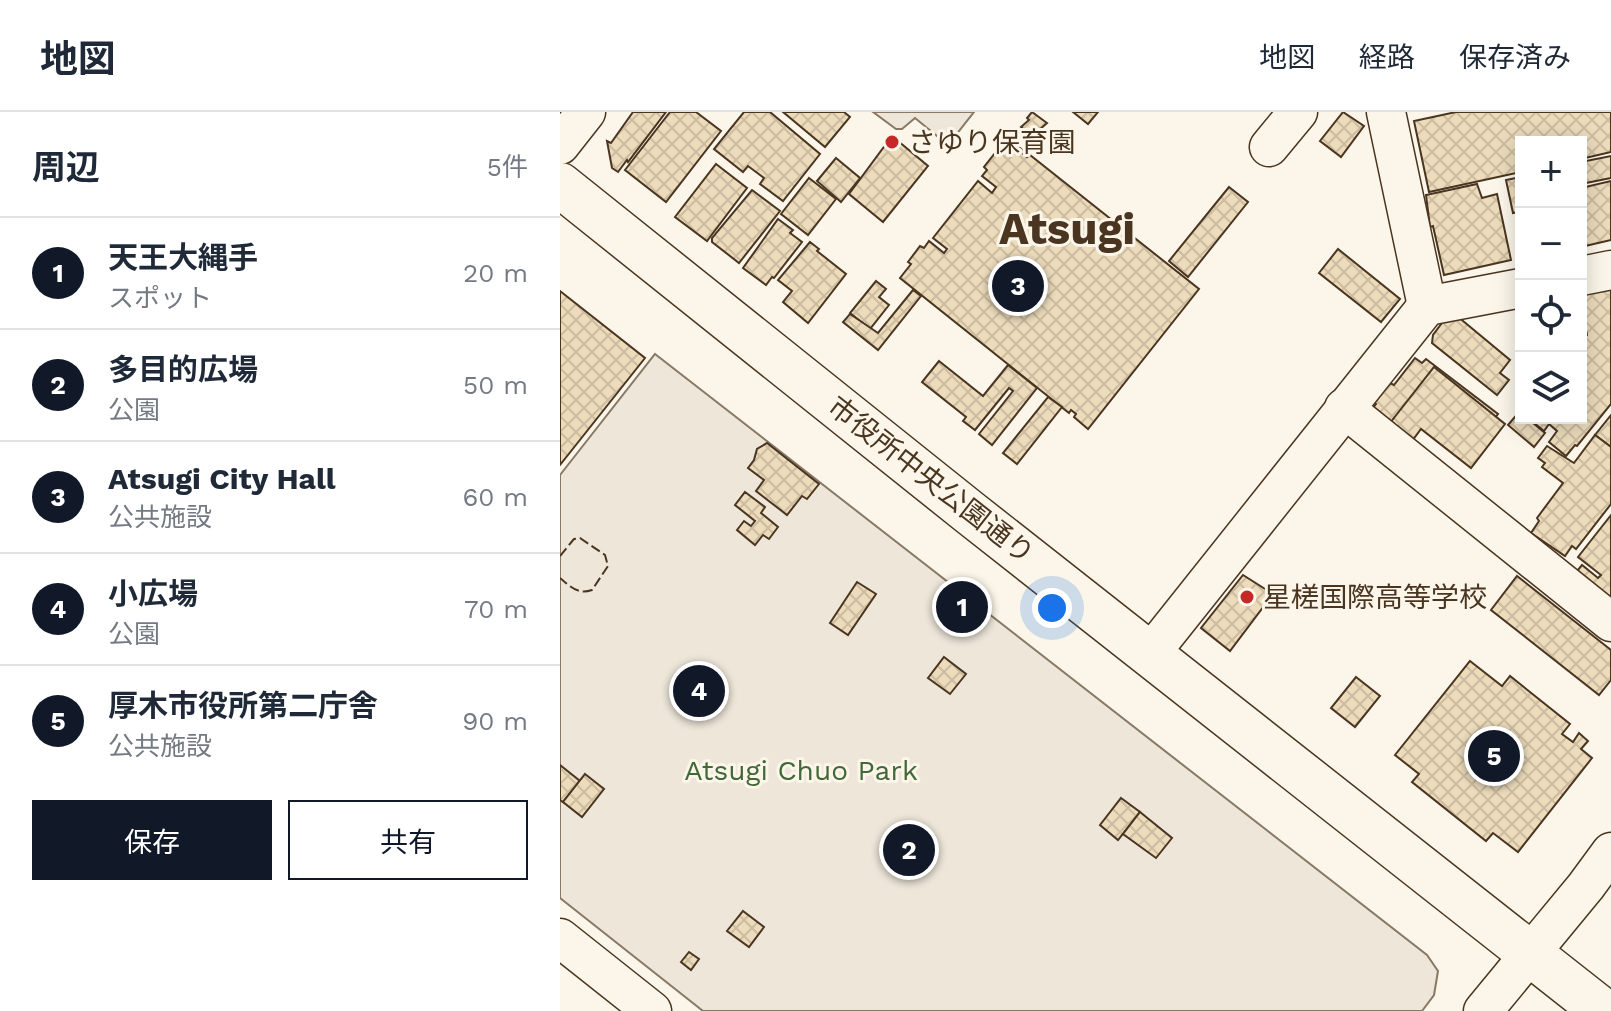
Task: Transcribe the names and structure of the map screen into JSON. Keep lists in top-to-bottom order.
{
  "streets": {
    "main road": ["市役所中央公園通り"]
  },
  "districts": ["Atsugi"],
  "parks": ["Atsugi Chuo Park"],
  "places": ["さゆり保育園", "星槎国際高等学校"],
  "page": {
    "header": "地図",
    "nav": ["地図", "経路", "保存済み"],
    "heading": ["周辺", "5件"],
    "map_buttons": ["+", "−"],
    "list": [
      {
        "mark": "1",
        "name": "天王大縄手",
        "note": "スポット",
        "value": "20 m"
      },
      {
        "mark": "2",
        "name": "多目的広場",
        "note": "公園",
        "value": "50 m"
      },
      {
        "mark": "3",
        "name": "Atsugi City Hall",
        "note": "公共施設",
        "value": "60 m"
      },
      {
        "mark": "4",
        "name": "小広場",
        "note": "公園",
        "value": "70 m"
      },
      {
        "mark": "5",
        "name": "厚木市役所第二庁舎",
        "note": "公共施設",
        "value": "90 m"
      }
    ],
    "pins": [
      "3",
      "1",
      "4",
      "5",
      "2"
    ],
    "buttons": ["保存", "共有"]
  }
}
